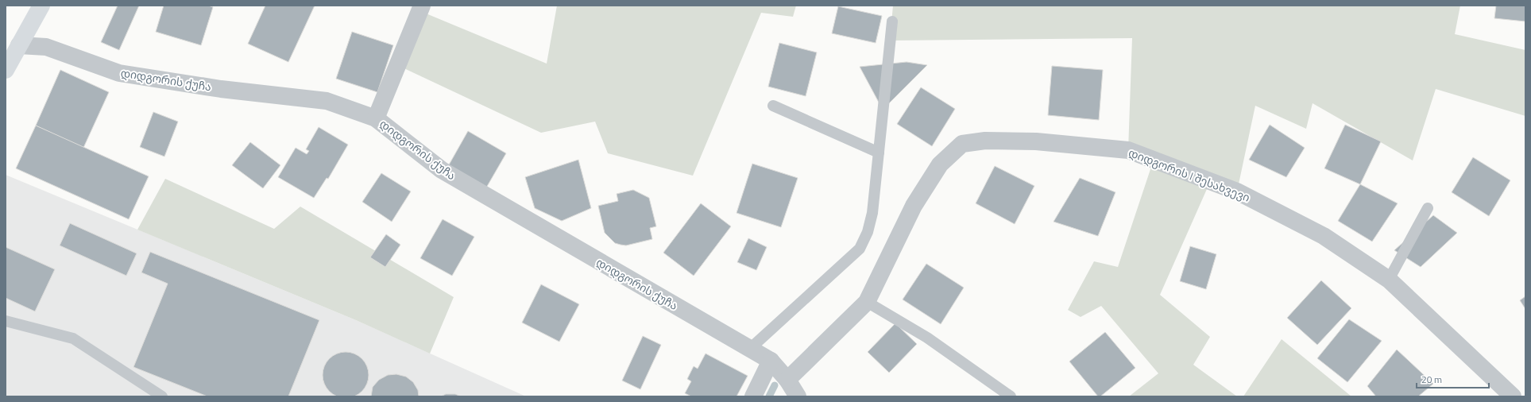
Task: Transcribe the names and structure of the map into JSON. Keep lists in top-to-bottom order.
{
  "streets": {
    "street": ["დიდგორის ქუჩა", "დიდგორის I შესახვევი"]
  },
  "crossings": [
    ["დიდგორის ქუჩა", "დიდგორის I შესახვევი"]
  ],
  "scale_bar": "20 m"
}
